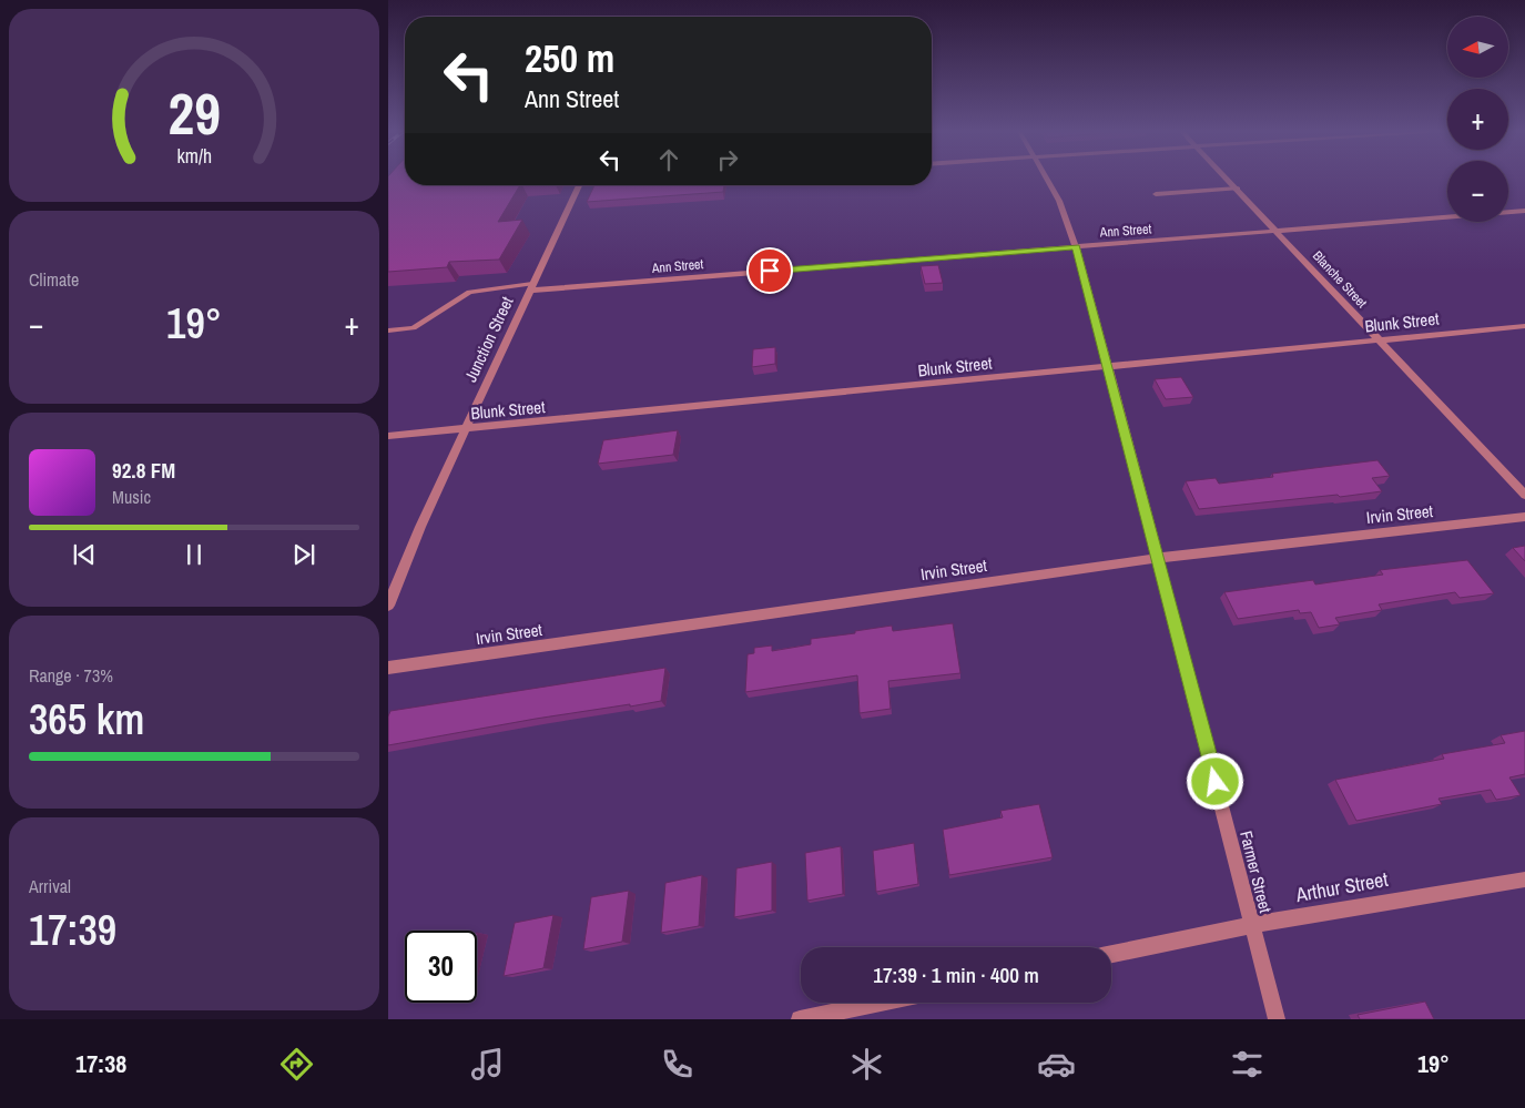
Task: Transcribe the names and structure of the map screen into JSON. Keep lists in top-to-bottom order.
{
  "streets": {
    "street": [
      "Ann Street",
      "Blanche Street",
      "Blunk Street",
      "Junction Street",
      "Irvin Street",
      "Farmer Street",
      "Arthur Street"
    ]
  },
  "crossings": [
    ["Ann Street", "Blanche Street"],
    ["Ann Street", "Junction Street"],
    ["Ann Street", "Farmer Street"],
    ["Blanche Street", "Blunk Street"],
    ["Blunk Street", "Junction Street"],
    ["Blunk Street", "Farmer Street"],
    ["Irvin Street", "Farmer Street"],
    ["Farmer Street", "Arthur Street"]
  ],
  "north": "left",
  "page": {
    "map_buttons": ["+", "−"],
    "turn": ["250 m", "Ann Street"],
    "tile": [
      "Climate",
      ["Range · 73%", "365 km"],
      ["Arrival", "17:39"]
    ],
    "heat": ["−", "19°", "+"],
    "song": ["92.8 FM", "Music"],
    "limit": "30",
    "trip": "17:39 · 1 min · 400 m",
    "tabs": ["17:38", "19°"],
    "gauge": ["29", "km/h"]
  }
}
